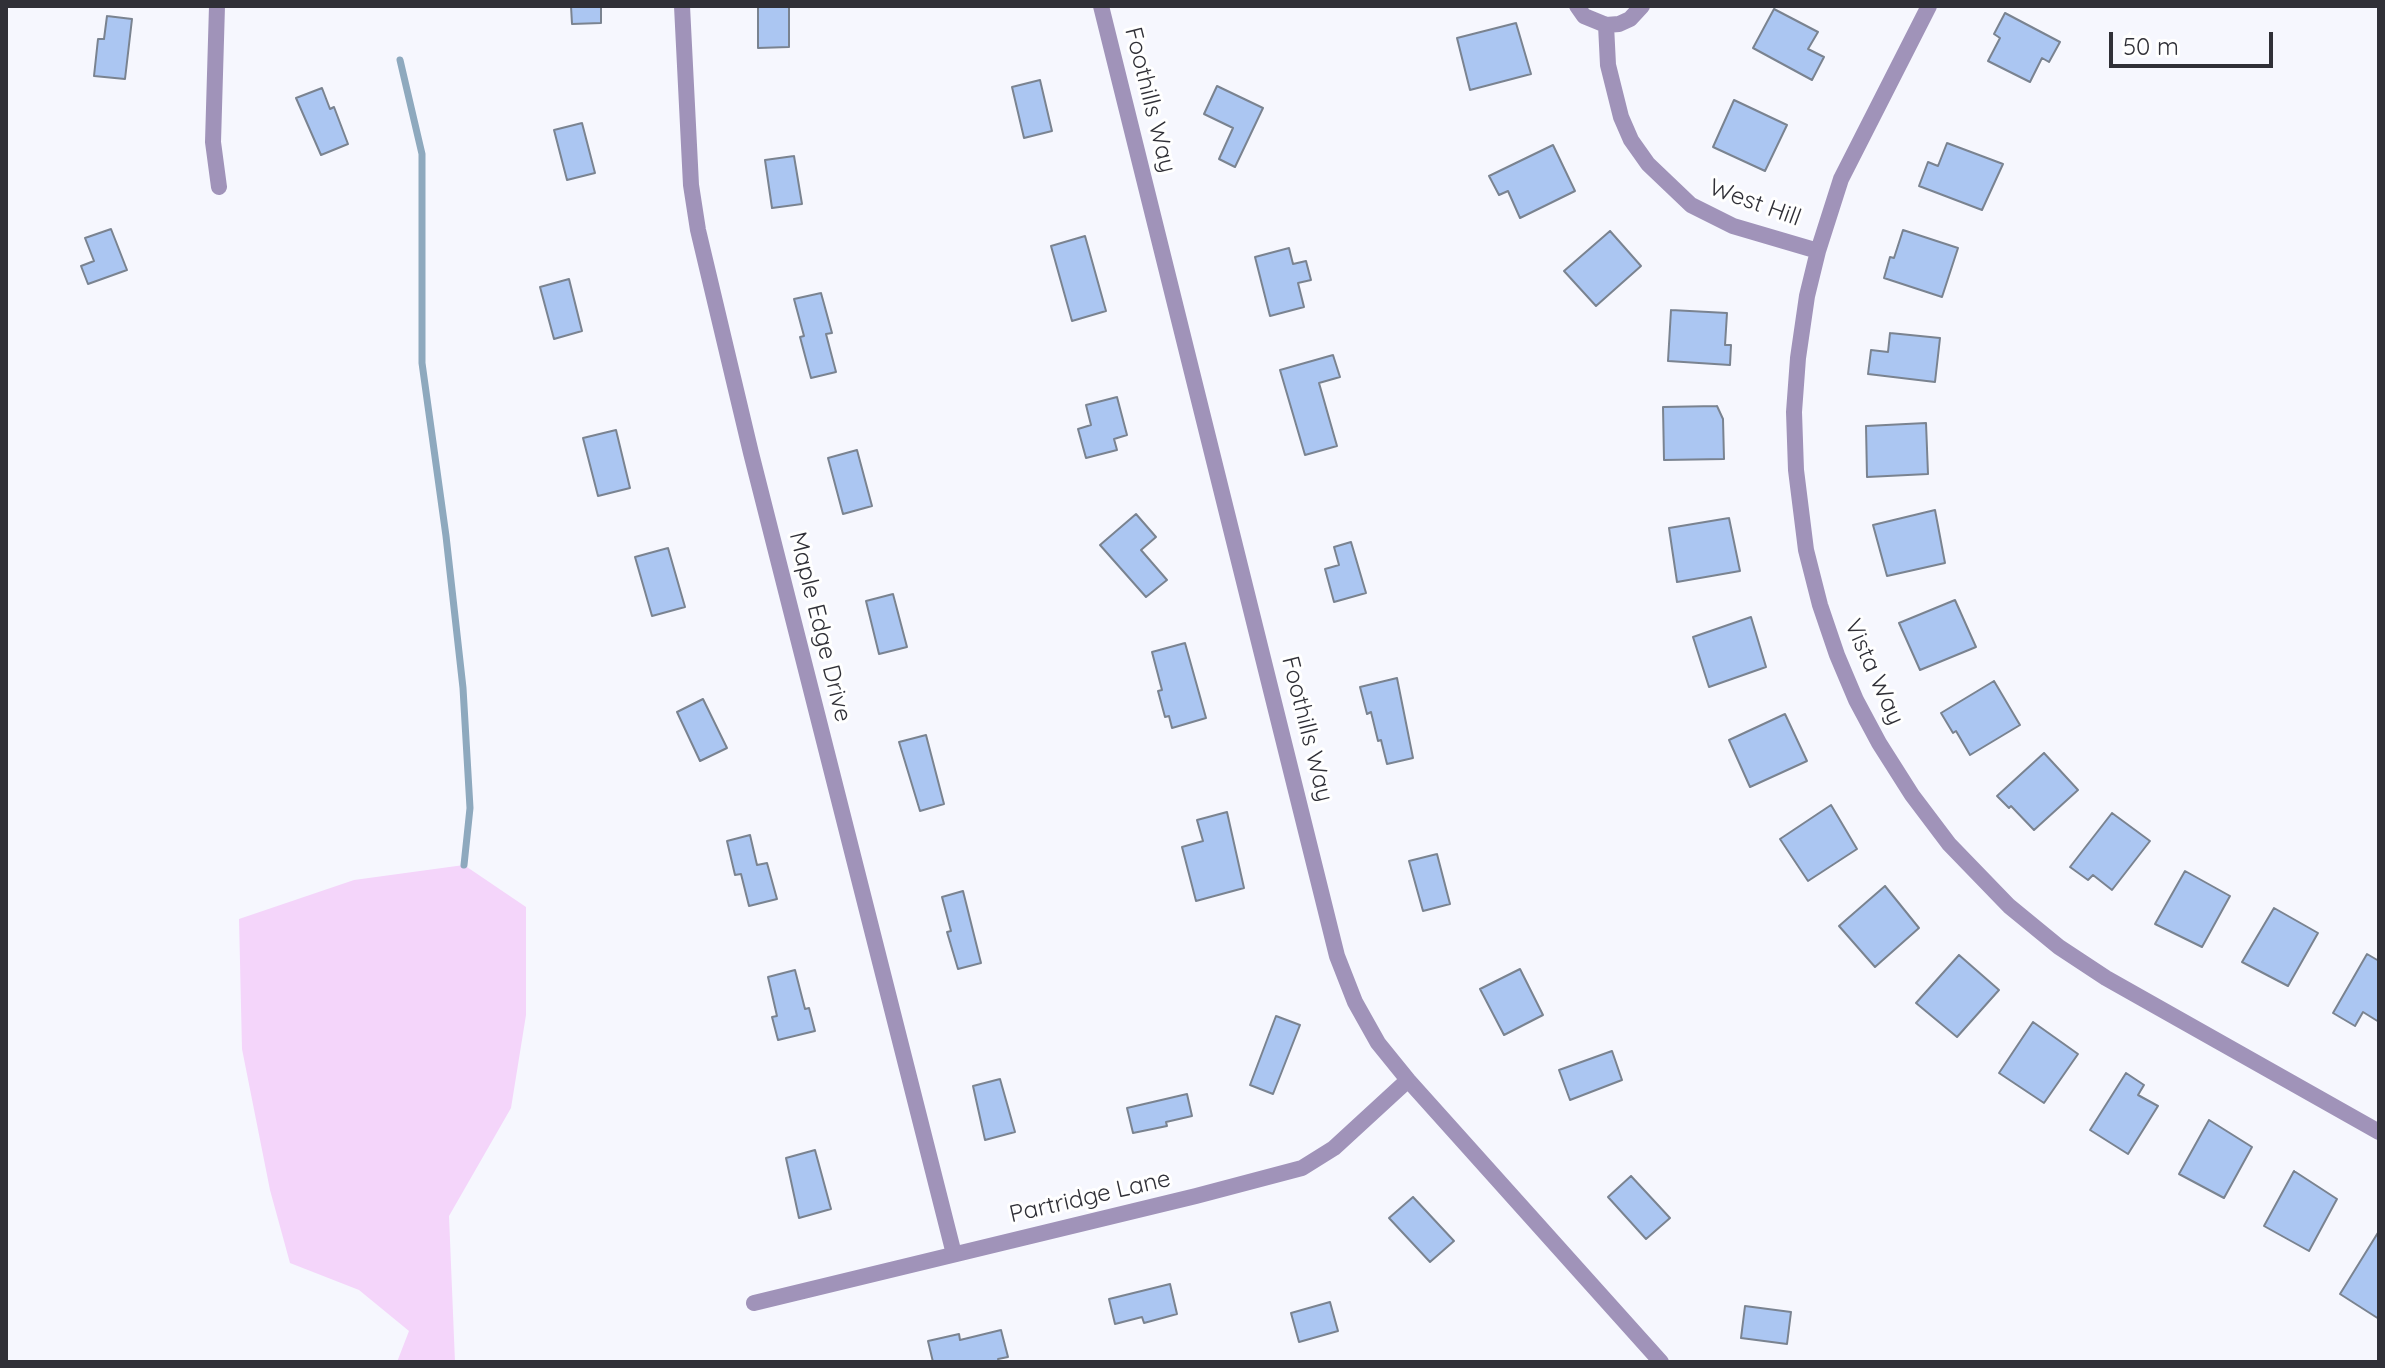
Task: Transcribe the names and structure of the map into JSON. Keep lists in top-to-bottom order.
{
  "streets": {
    "street": [
      "Foothills Way",
      "West Hill",
      "Maple Edge Drive",
      "Vista Way",
      "Partridge Lane"
    ]
  },
  "crossings": [
    ["Foothills Way", "Partridge Lane"],
    ["West Hill", "Vista Way"],
    ["Maple Edge Drive", "Partridge Lane"]
  ],
  "scale_bar": "50 m"
}
